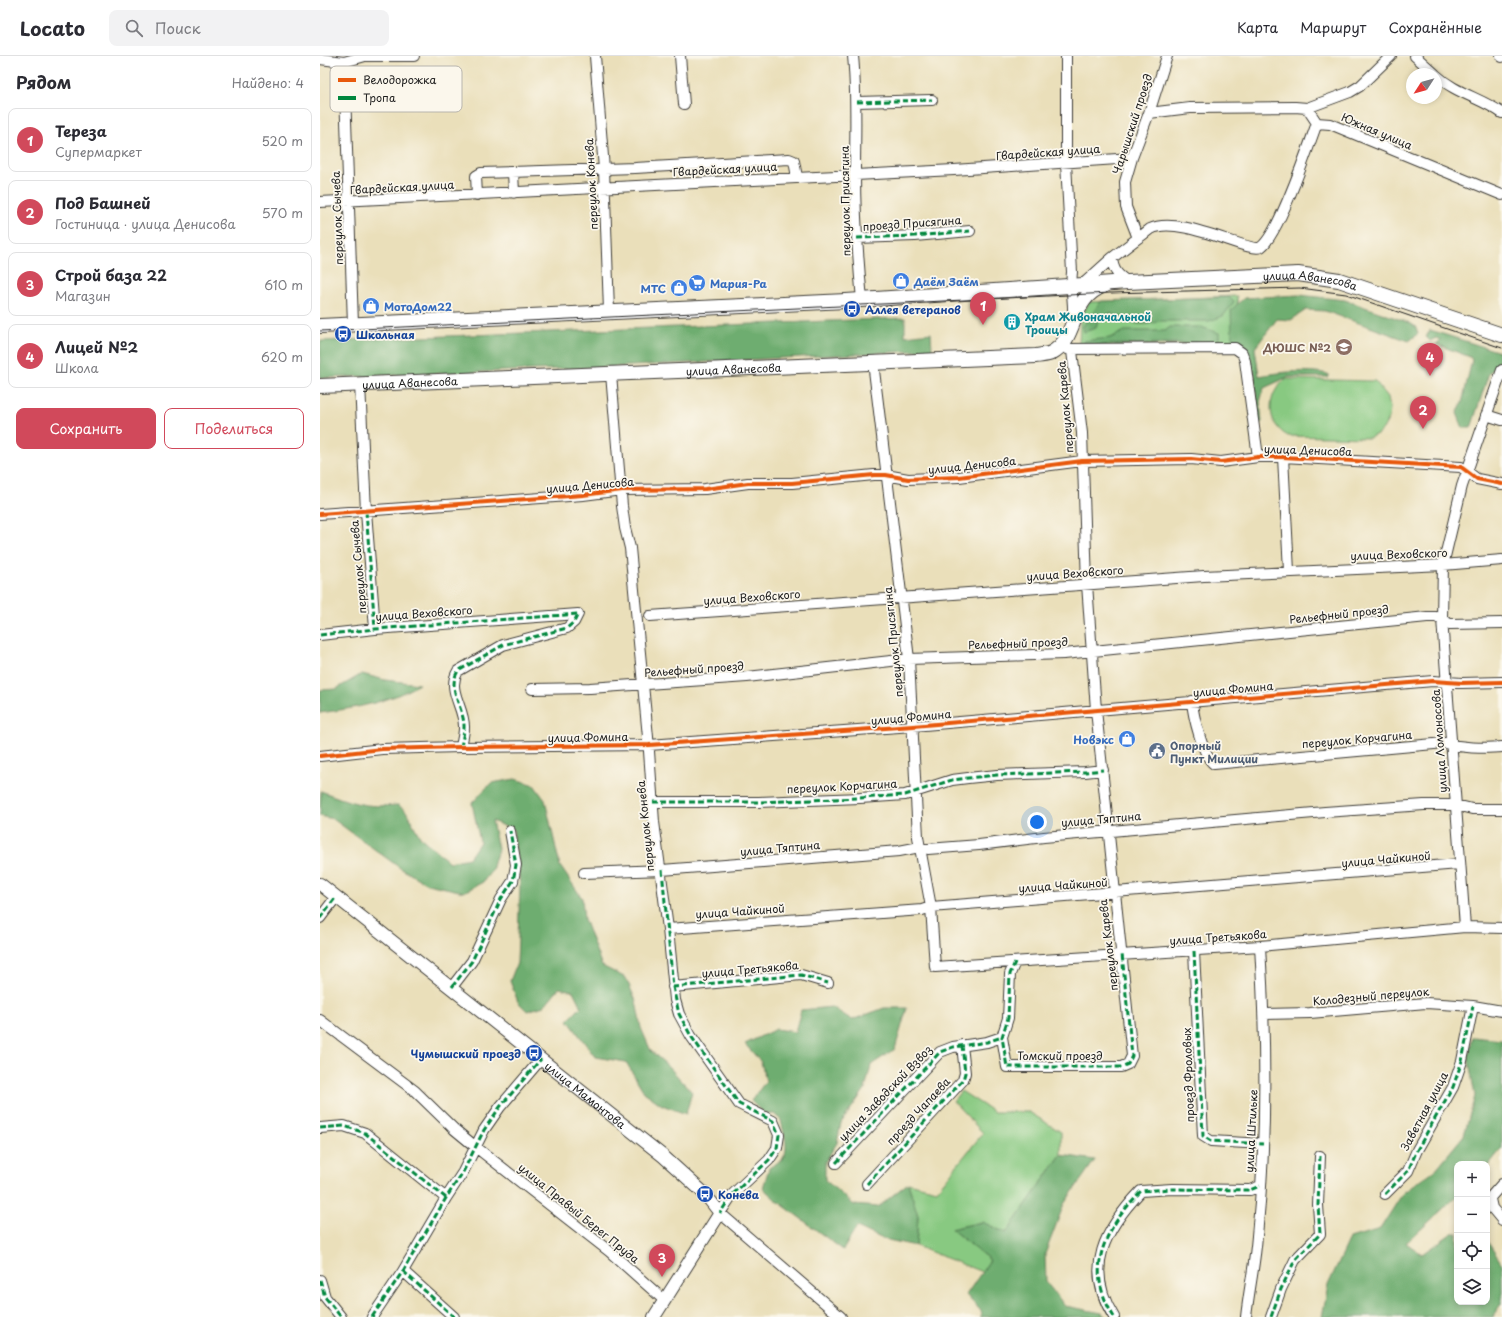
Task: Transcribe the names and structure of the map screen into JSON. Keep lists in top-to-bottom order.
{
  "streets": {
    "highway": ["улица Аванесова"],
    "main road": ["улица Мамонтова"],
    "street": [
      "Чарышский проезд",
      "Южная улица",
      "Гвардейская улица",
      "переулок Конева",
      "переулок Присягина",
      "переулок Сычева",
      "проезд Присягина",
      "переулок Карева",
      "улица Денисова",
      "улица Веховского",
      "Рельефный проезд",
      "улица Фомина",
      "переулок Корчагина",
      "улица Ломоносова",
      "улица Тяптина",
      "улица Чайкиной",
      "улица Третьякова",
      "Колодезный переулок",
      "Томский проезд",
      "проезд Фроловых",
      "улица Заводской Взвоз",
      "проезд Чапаева",
      "Заветная улица",
      "улица Штильке",
      "улица Правый Берег Пруда"
    ]
  },
  "crossings": [
    ["Чарышский проезд", "Гвардейская улица"],
    ["Гвардейская улица", "переулок Конева"],
    ["Гвардейская улица", "переулок Присягина"],
    ["Гвардейская улица", "переулок Сычева"],
    ["переулок Конева", "улица Аванесова"],
    ["переулок Конева", "улица Денисова"],
    ["переулок Конева", "Рельефный проезд"],
    ["переулок Конева", "улица Фомина"],
    ["переулок Конева", "переулок Корчагина"],
    ["переулок Конева", "улица Тяптина"],
    ["переулок Конева", "улица Чайкиной"],
    ["переулок Конева", "улица Третьякова"],
    ["переулок Конева", "улица Мамонтова"],
    ["переулок Присягина", "проезд Присягина"],
    ["переулок Присягина", "улица Аванесова"],
    ["переулок Присягина", "улица Денисова"],
    ["переулок Присягина", "улица Веховского"],
    ["переулок Присягина", "Рельефный проезд"],
    ["переулок Присягина", "улица Фомина"],
    ["переулок Присягина", "переулок Корчагина"],
    ["переулок Присягина", "улица Тяптина"],
    ["переулок Присягина", "улица Чайкиной"],
    ["переулок Присягина", "улица Третьякова"],
    ["переулок Сычева", "улица Аванесова"],
    ["переулок Сычева", "улица Денисова"],
    ["переулок Сычева", "улица Веховского"],
    ["улица Аванесова", "переулок Карева"],
    ["переулок Карева", "улица Денисова"],
    ["переулок Карева", "улица Веховского"],
    ["переулок Карева", "Рельефный проезд"],
    ["переулок Карева", "улица Фомина"],
    ["переулок Карева", "переулок Корчагина"],
    ["переулок Карева", "улица Тяптина"],
    ["переулок Карева", "улица Чайкиной"],
    ["переулок Карева", "улица Третьякова"],
    ["переулок Карева", "Томский проезд"],
    ["улица Денисова", "улица Ломоносова"],
    ["улица Веховского", "улица Фомина"],
    ["улица Веховского", "улица Ломоносова"],
    ["Рельефный проезд", "улица Ломоносова"],
    ["улица Фомина", "переулок Корчагина"],
    ["улица Фомина", "улица Ломоносова"],
    ["переулок Корчагина", "улица Ломоносова"],
    ["улица Ломоносова", "улица Тяптина"],
    ["улица Ломоносова", "улица Чайкиной"],
    ["улица Ломоносова", "улица Третьякова"],
    ["улица Третьякова", "проезд Фроловых"],
    ["улица Третьякова", "улица Штильке"],
    ["Колодезный переулок", "Заветная улица"],
    ["Колодезный переулок", "улица Штильке"],
    ["Томский проезд", "улица Заводской Взвоз"],
    ["проезд Фроловых", "улица Штильке"],
    ["улица Заводской Взвоз", "проезд Чапаева"]
  ],
  "places": {
    "shop": [
      "Даём Заём",
      "МТС",
      "МотоДом22",
      "Новэкс"
    ],
    "supermarket": ["Мария-Ра"],
    "bus stop": [
      "Аллея ветеранов",
      "Школьная",
      "Чумышский проезд",
      "Конева"
    ],
    "building": ["Храм Живоначальной Троицы"],
    "school or university": ["ДЮШС №2"],
    "public building": ["Опорный Пункт Милиции"]
  },
  "legend": ["Велодорожка", "Тропа"],
  "north": "bottom left",
  "page": {
    "header": "Locato",
    "search": "Поиск",
    "nav": ["Карта", "Маршрут", "Сохранённые"],
    "heading": ["Рядом", "Найдено: 4"],
    "list": [
      {
        "mark": "1",
        "name": "Тереза",
        "note": "Супермаркет",
        "value": "520 m"
      },
      {
        "mark": "2",
        "name": "Под Башней",
        "note": "Гостиница · улица Денисова",
        "value": "570 m"
      },
      {
        "mark": "3",
        "name": "Строй база 22",
        "note": "Магазин",
        "value": "610 m"
      },
      {
        "mark": "4",
        "name": "Лицей №2",
        "note": "Школа",
        "value": "620 m"
      }
    ],
    "pins": [
      "1",
      "4",
      "2",
      "3"
    ],
    "buttons": ["Сохранить", "Поделиться"],
    "map_buttons": ["+", "−"]
  }
}
